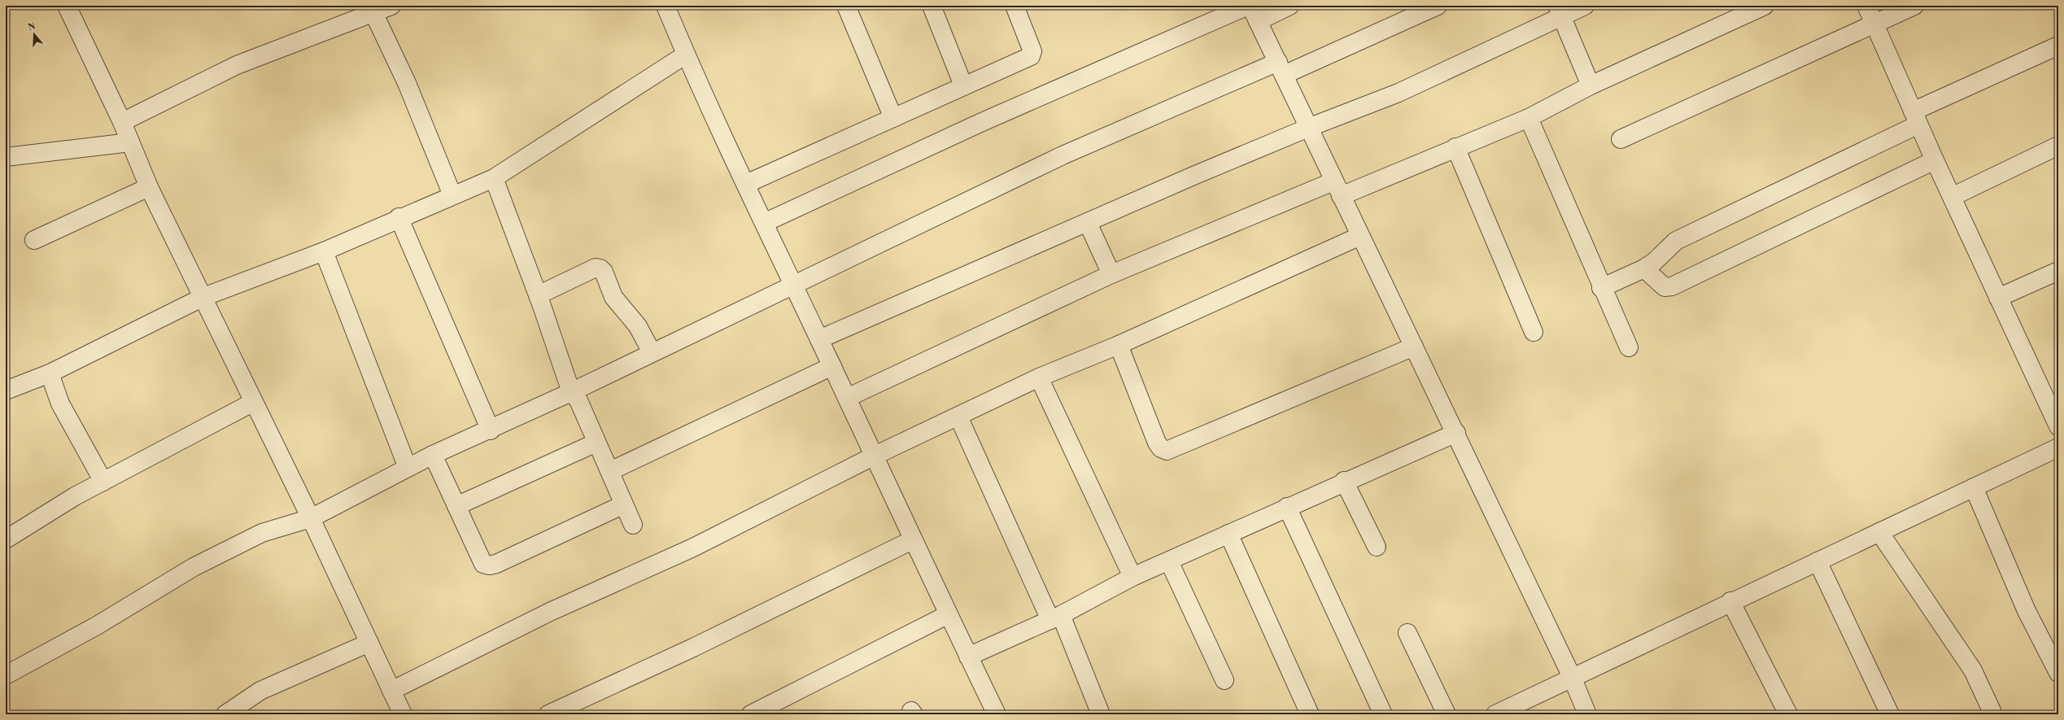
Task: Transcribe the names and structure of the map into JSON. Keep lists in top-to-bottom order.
{
  "north": "top"
}
